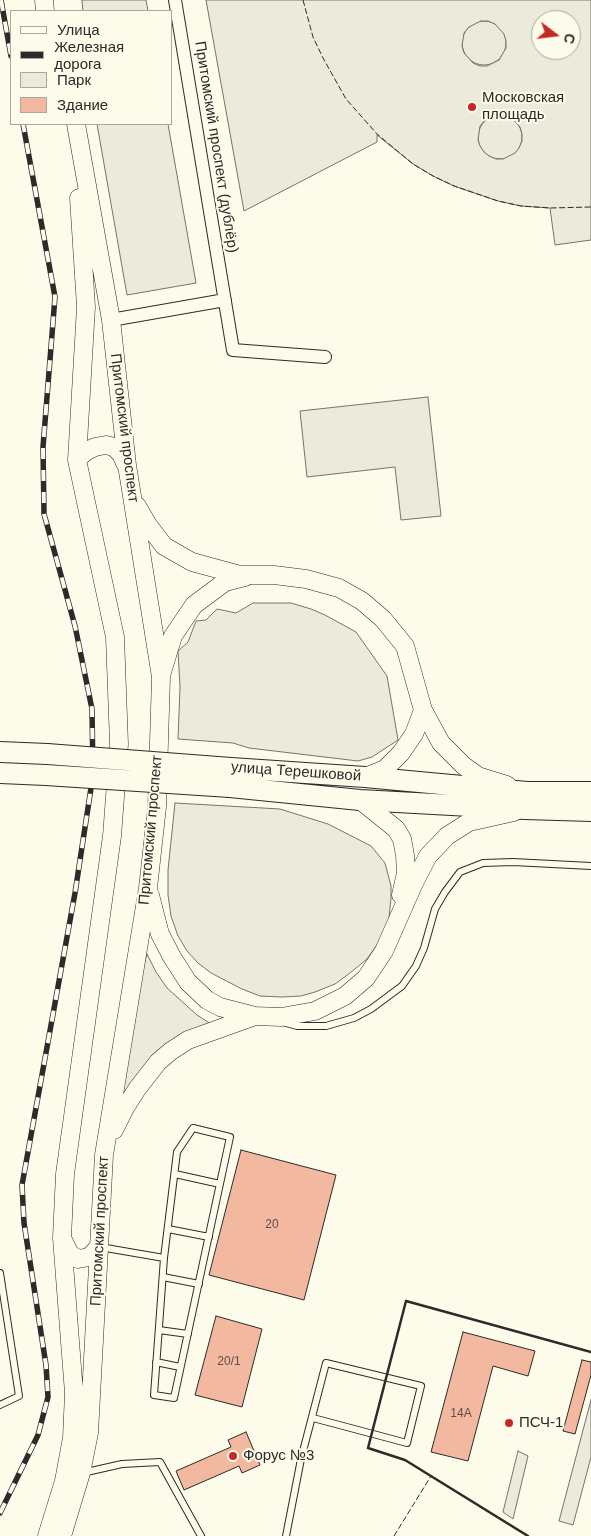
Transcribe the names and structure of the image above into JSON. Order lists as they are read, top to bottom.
{
  "streets": {
    "main road": ["Притомский проспект", "улица Терешковой"],
    "street": ["Притомский проспект (дублёр)"]
  },
  "places": ["Московская площадь", "ПСЧ-1", "Форус №3"],
  "house_numbers": ["20", "20/1", "14А"],
  "legend": [
    "Улица",
    "Железная дорога",
    "Парк",
    "Здание"
  ],
  "north": "right"
}
